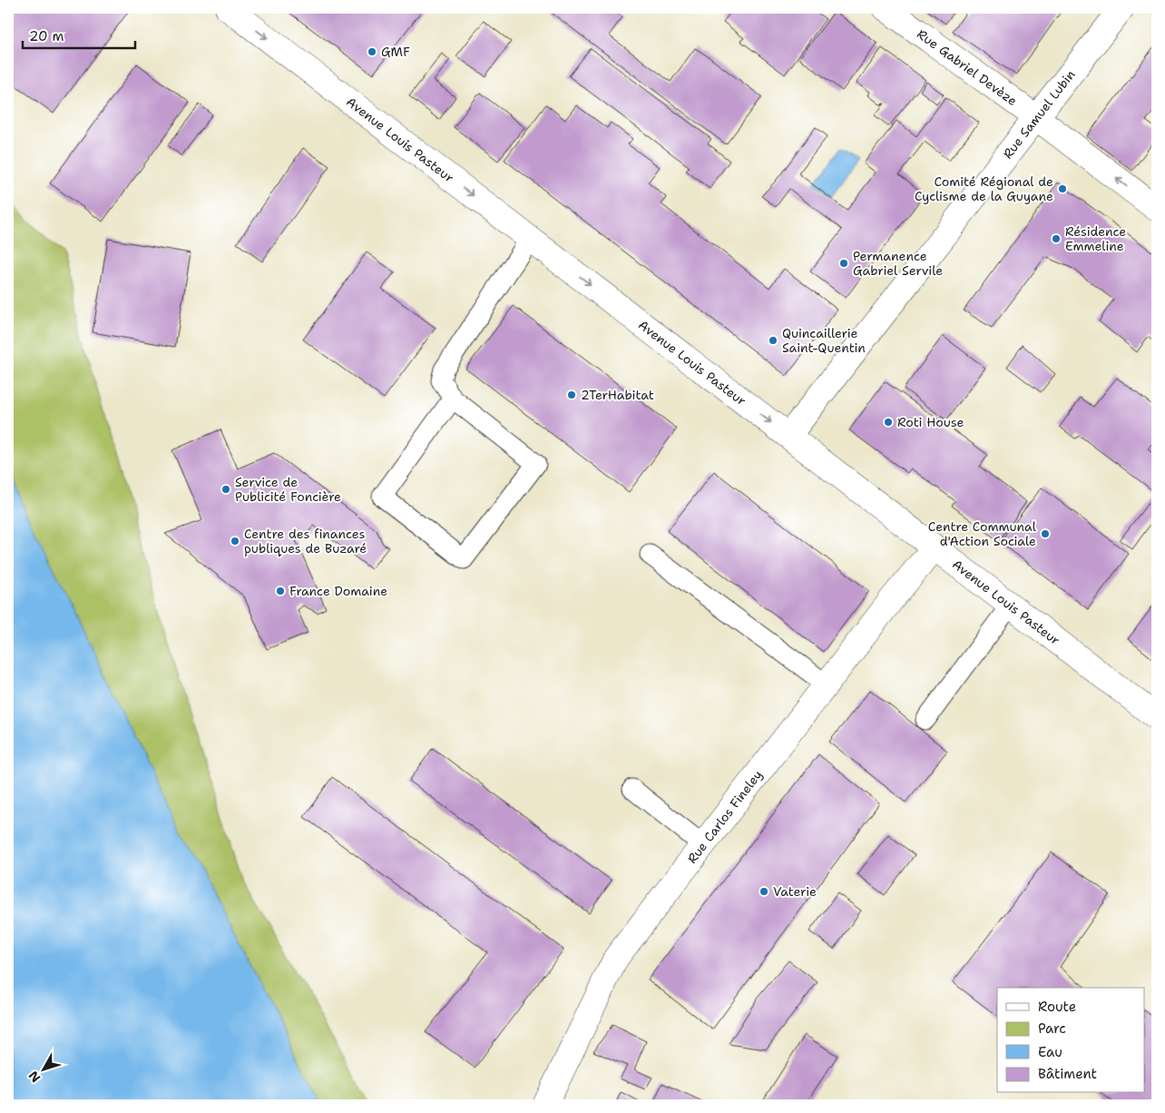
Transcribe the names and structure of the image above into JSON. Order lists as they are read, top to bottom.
{
  "streets": {
    "street": [
      "Rue Gabriel Devèze",
      "Rue Samuel Lubin",
      "Avenue Louis Pasteur",
      "Rue Carlos Fineley"
    ]
  },
  "crossings": [
    ["Rue Gabriel Devèze", "Rue Samuel Lubin"],
    ["Rue Samuel Lubin", "Avenue Louis Pasteur"],
    ["Avenue Louis Pasteur", "Rue Carlos Fineley"]
  ],
  "one_way": ["Rue Gabriel Devèze", "Avenue Louis Pasteur"],
  "places": [
    "GMF",
    "Comité Régional de Cyclisme de la Guyane",
    "Résidence Emmeline",
    "Permanence Gabriel Servile",
    "Quincaillerie Saint-Quentin",
    "2TerHabitat",
    "Roti House",
    "Service de Publicité Foncière",
    "Centre Communal d'Action Sociale",
    "Centre des finances publiques de Buzaré",
    "France Domaine",
    "Vaterie"
  ],
  "legend": [
    "Route",
    "Parc",
    "Eau",
    "Bâtiment"
  ],
  "scale_bar": "20 m",
  "north": "bottom left"
}
